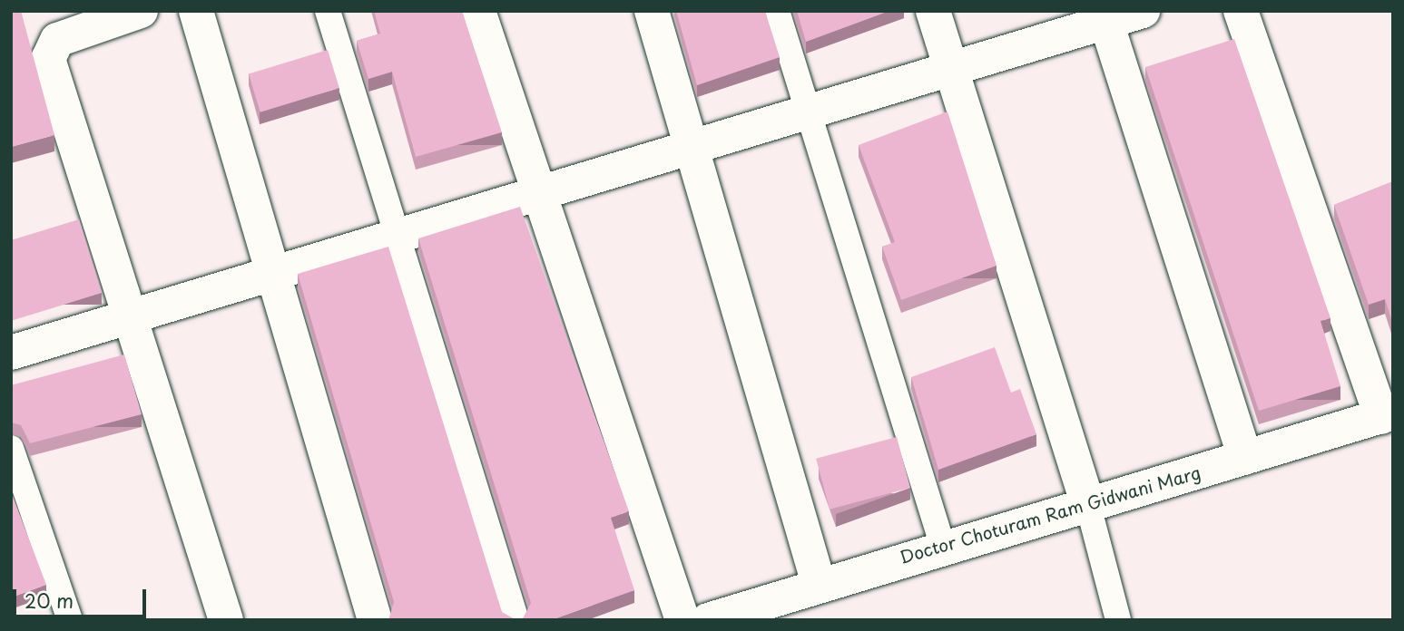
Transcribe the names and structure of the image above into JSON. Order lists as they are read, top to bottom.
{
  "streets": {
    "street": ["Doctor Choturam Ram Gidwani Marg"]
  },
  "scale_bar": "20 m"
}
